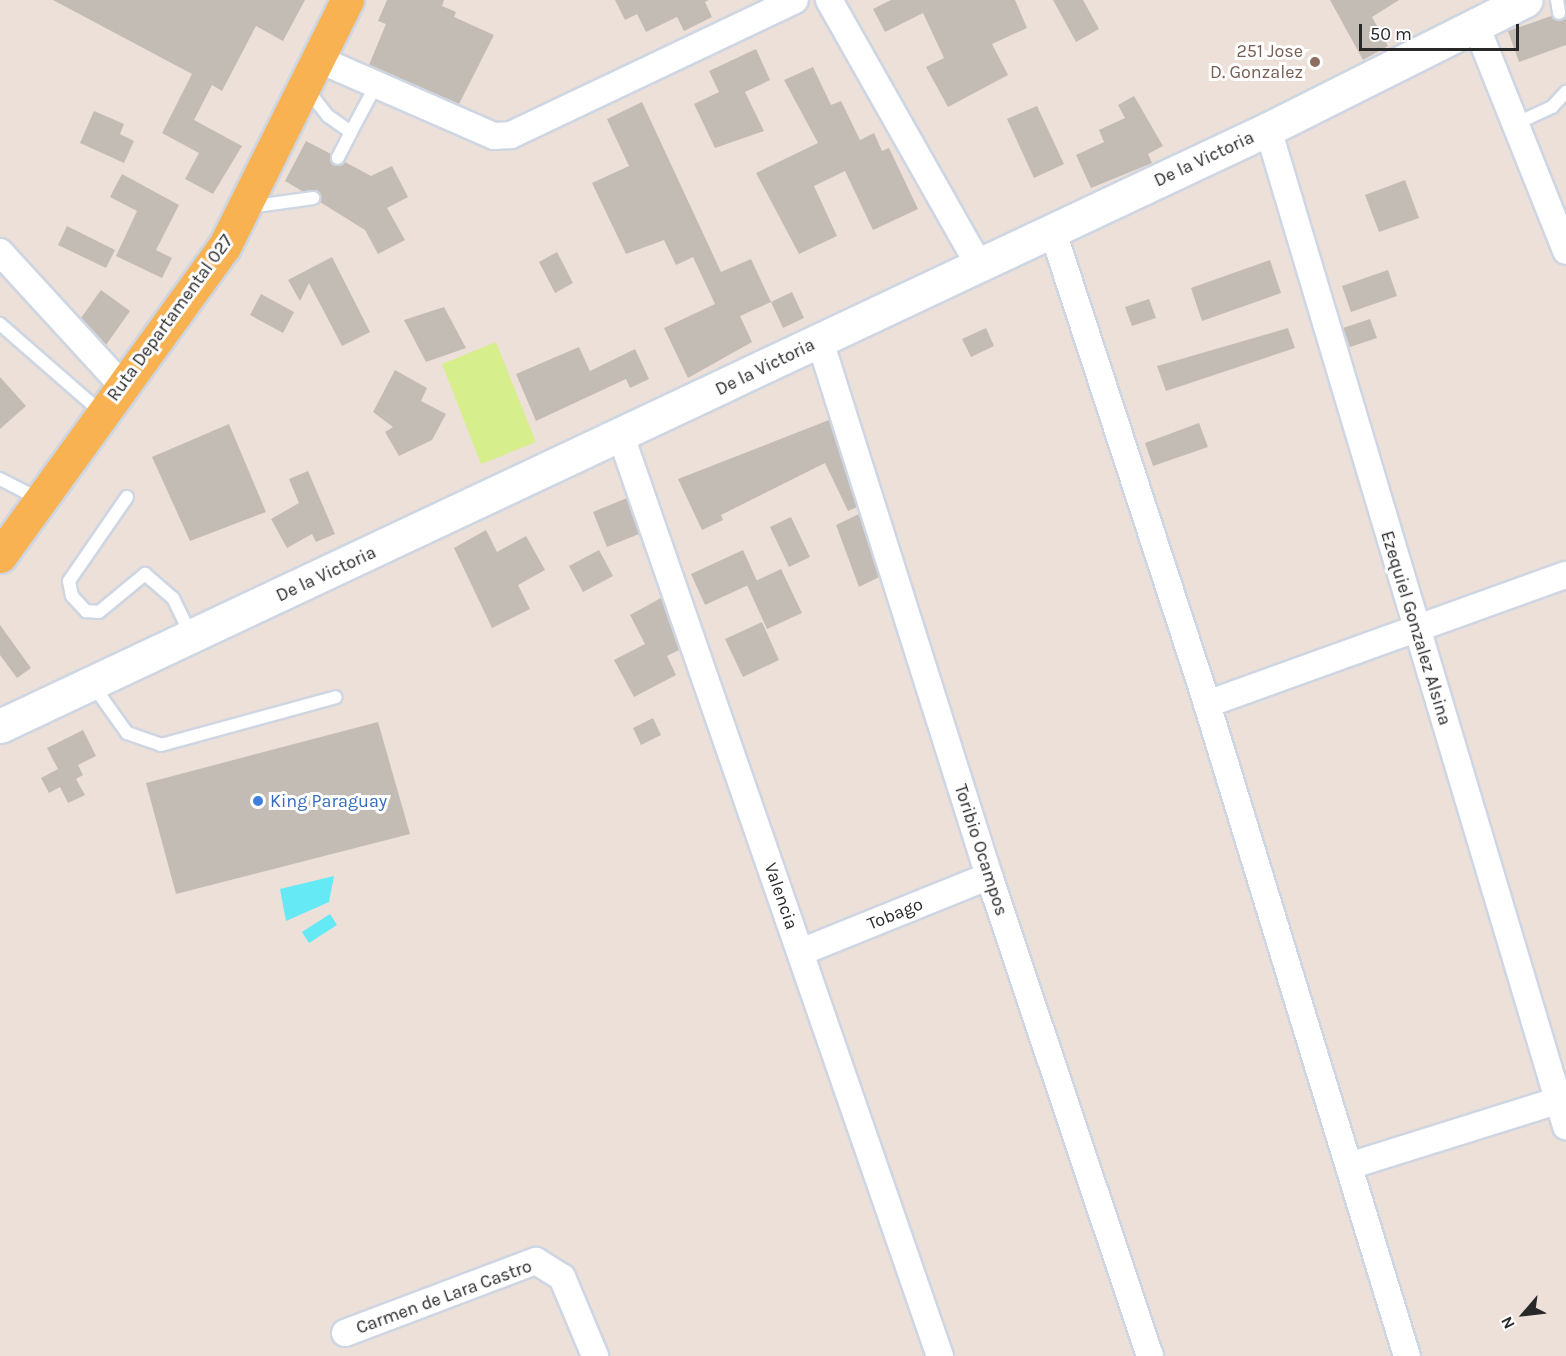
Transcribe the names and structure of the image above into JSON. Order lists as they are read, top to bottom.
{
  "streets": {
    "main road": ["De la Victoria", "Ruta Departamental 027"],
    "street": [
      "Ezequiel Gonzalez Alsina",
      "Toribio Ocampos",
      "Valencia",
      "Tobago",
      "Carmen de Lara Castro"
    ]
  },
  "crossings": [
    ["De la Victoria", "Ezequiel Gonzalez Alsina"],
    ["De la Victoria", "Toribio Ocampos"],
    ["De la Victoria", "Valencia"],
    ["Toribio Ocampos", "Tobago"],
    ["Valencia", "Tobago"]
  ],
  "places": ["251 Jose D. Gonzalez", "King Paraguay"],
  "scale_bar": "50 m",
  "north": "bottom left"
}
